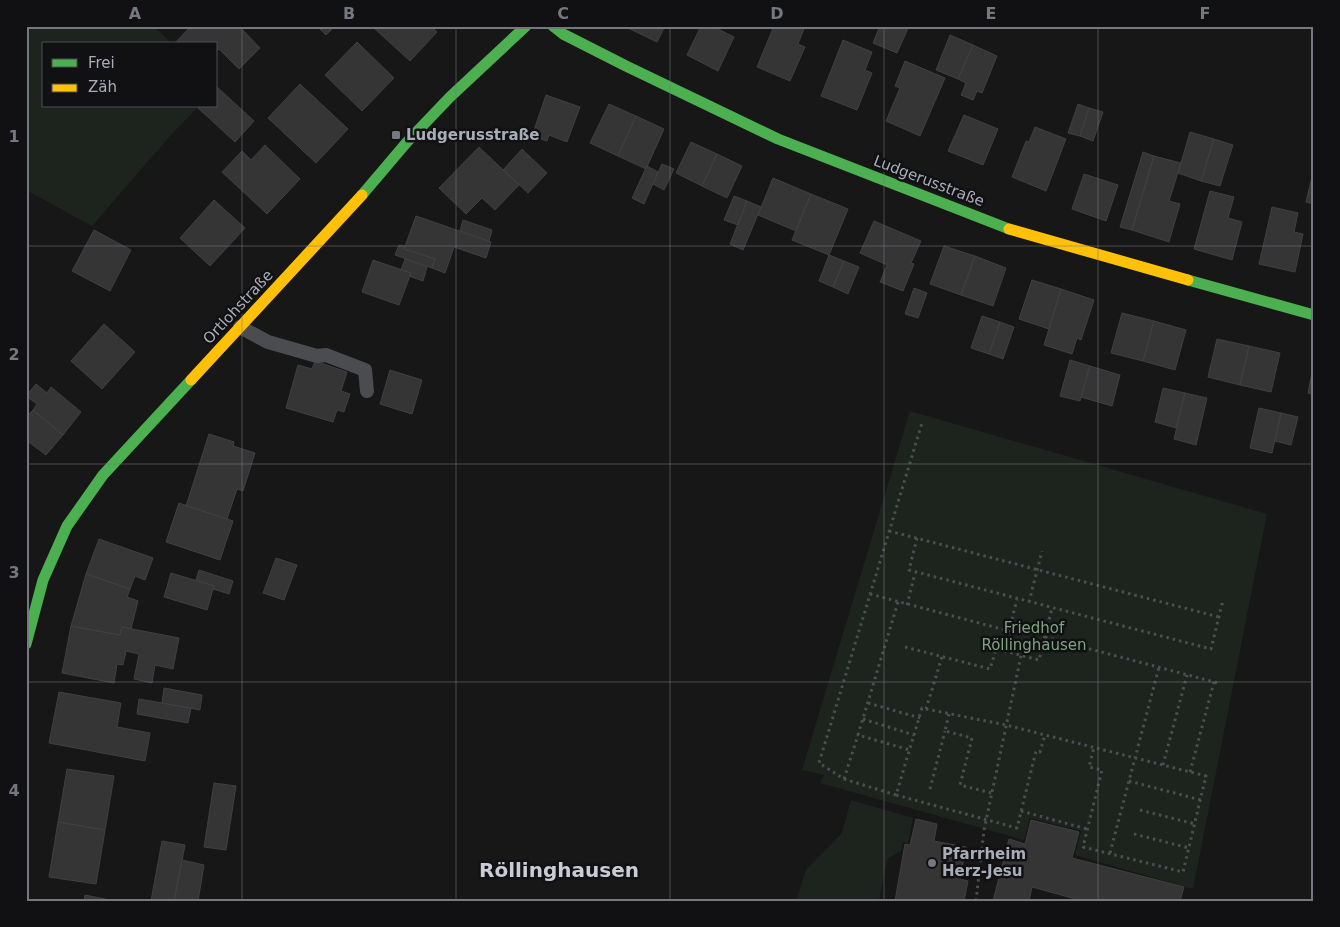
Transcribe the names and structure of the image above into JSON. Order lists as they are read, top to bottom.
{
  "streets": {
    "street": ["Ludgerusstraße", "Ortlohstraße"]
  },
  "districts": ["Röllinghausen"],
  "parks": ["Friedhof Röllinghausen"],
  "places": {
    "transit": ["Ludgerusstraße"],
    "other": ["Pfarrheim Herz-Jesu"]
  },
  "legend": ["Frei", "Zäh"],
  "grid": {
    "columns": [
      "A",
      "B",
      "C",
      "D",
      "E",
      "F"
    ],
    "rows": [
      "1",
      "2",
      "3",
      "4"
    ]
  }
}
